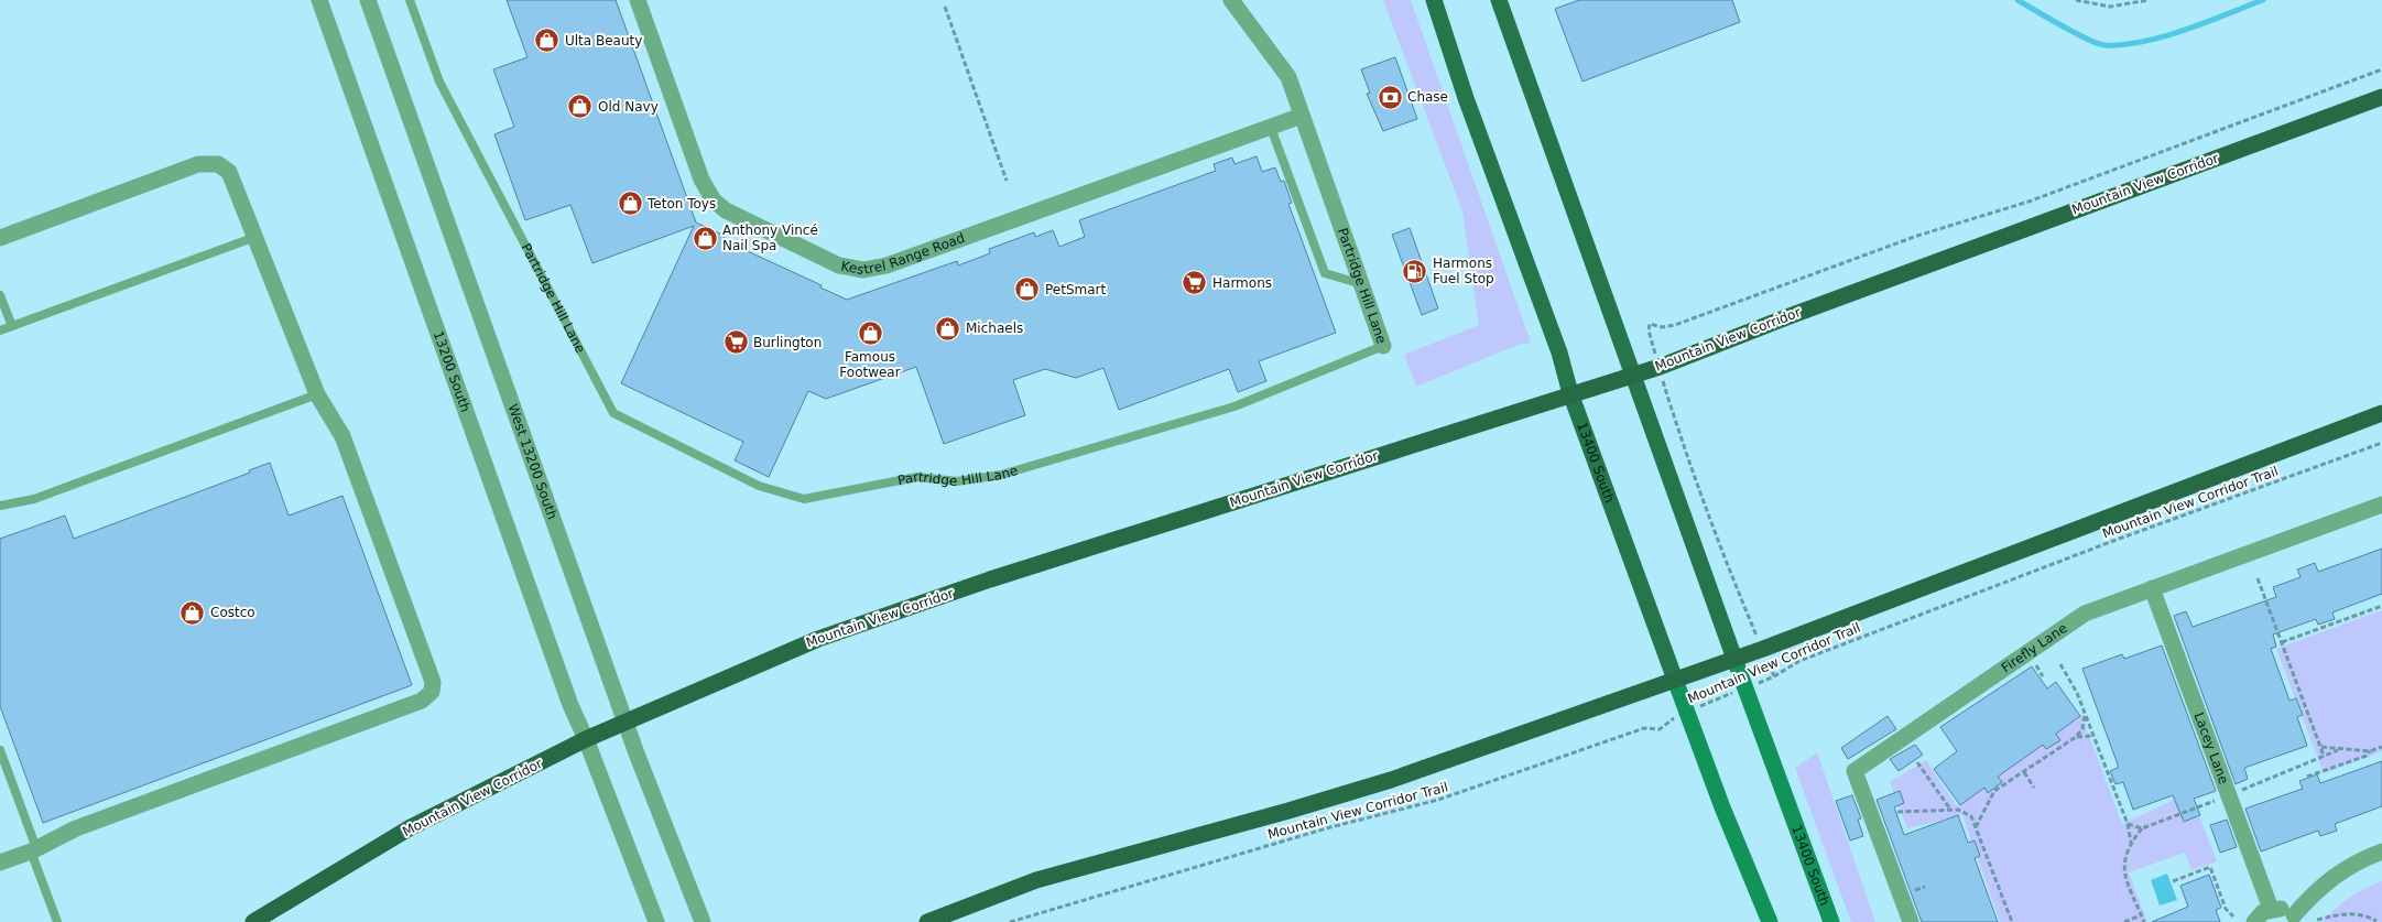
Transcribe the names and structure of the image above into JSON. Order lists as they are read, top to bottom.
{
  "streets": {
    "highway": ["Mountain View Corridor"],
    "main road": ["13400 South"],
    "street": [
      "Kestrel Range Road",
      "Partridge Hill Lane",
      "13200 South",
      "West 13200 South",
      "Firefly Lane",
      "Lacey Lane"
    ],
    "path": ["Mountain View Corridor Trail"]
  },
  "crossings": [
    ["Mountain View Corridor", "13200 South"],
    ["Mountain View Corridor", "West 13200 South"],
    ["Mountain View Corridor", "13400 South"],
    ["Kestrel Range Road", "Partridge Hill Lane"],
    ["13400 South", "Mountain View Corridor Trail"],
    ["Firefly Lane", "Lacey Lane"]
  ],
  "places": {
    "shop": [
      "Ulta Beauty",
      "Old Navy",
      "Teton Toys",
      "Anthony Vincé Nail Spa",
      "PetSmart",
      "Michaels",
      "Famous Footwear",
      "Costco"
    ],
    "bank": ["Chase"],
    "fuel station": ["Harmons Fuel Stop"],
    "supermarket": ["Harmons", "Burlington"]
  }
}
